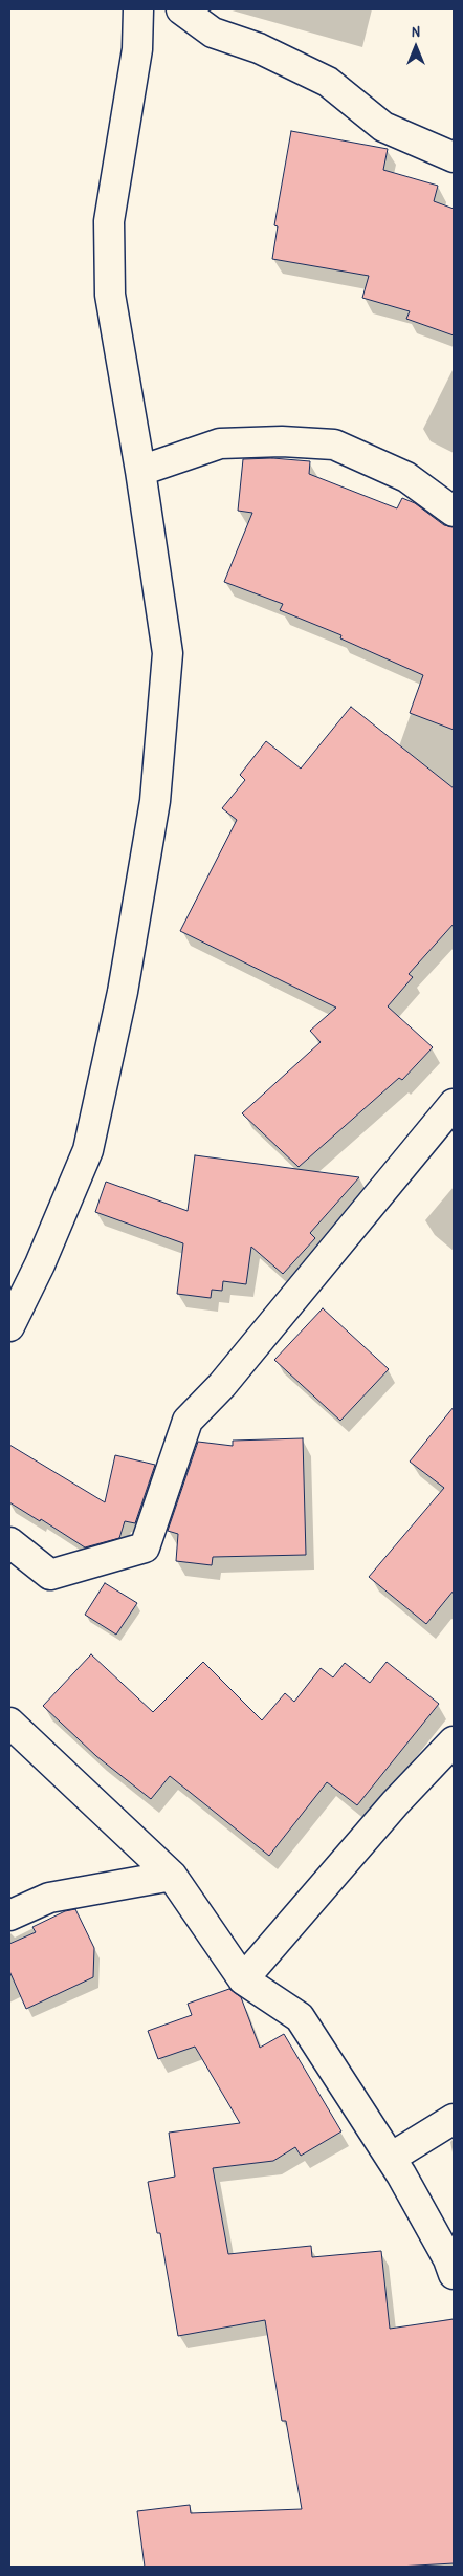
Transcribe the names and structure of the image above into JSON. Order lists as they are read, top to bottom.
{
  "north": "top"
}
